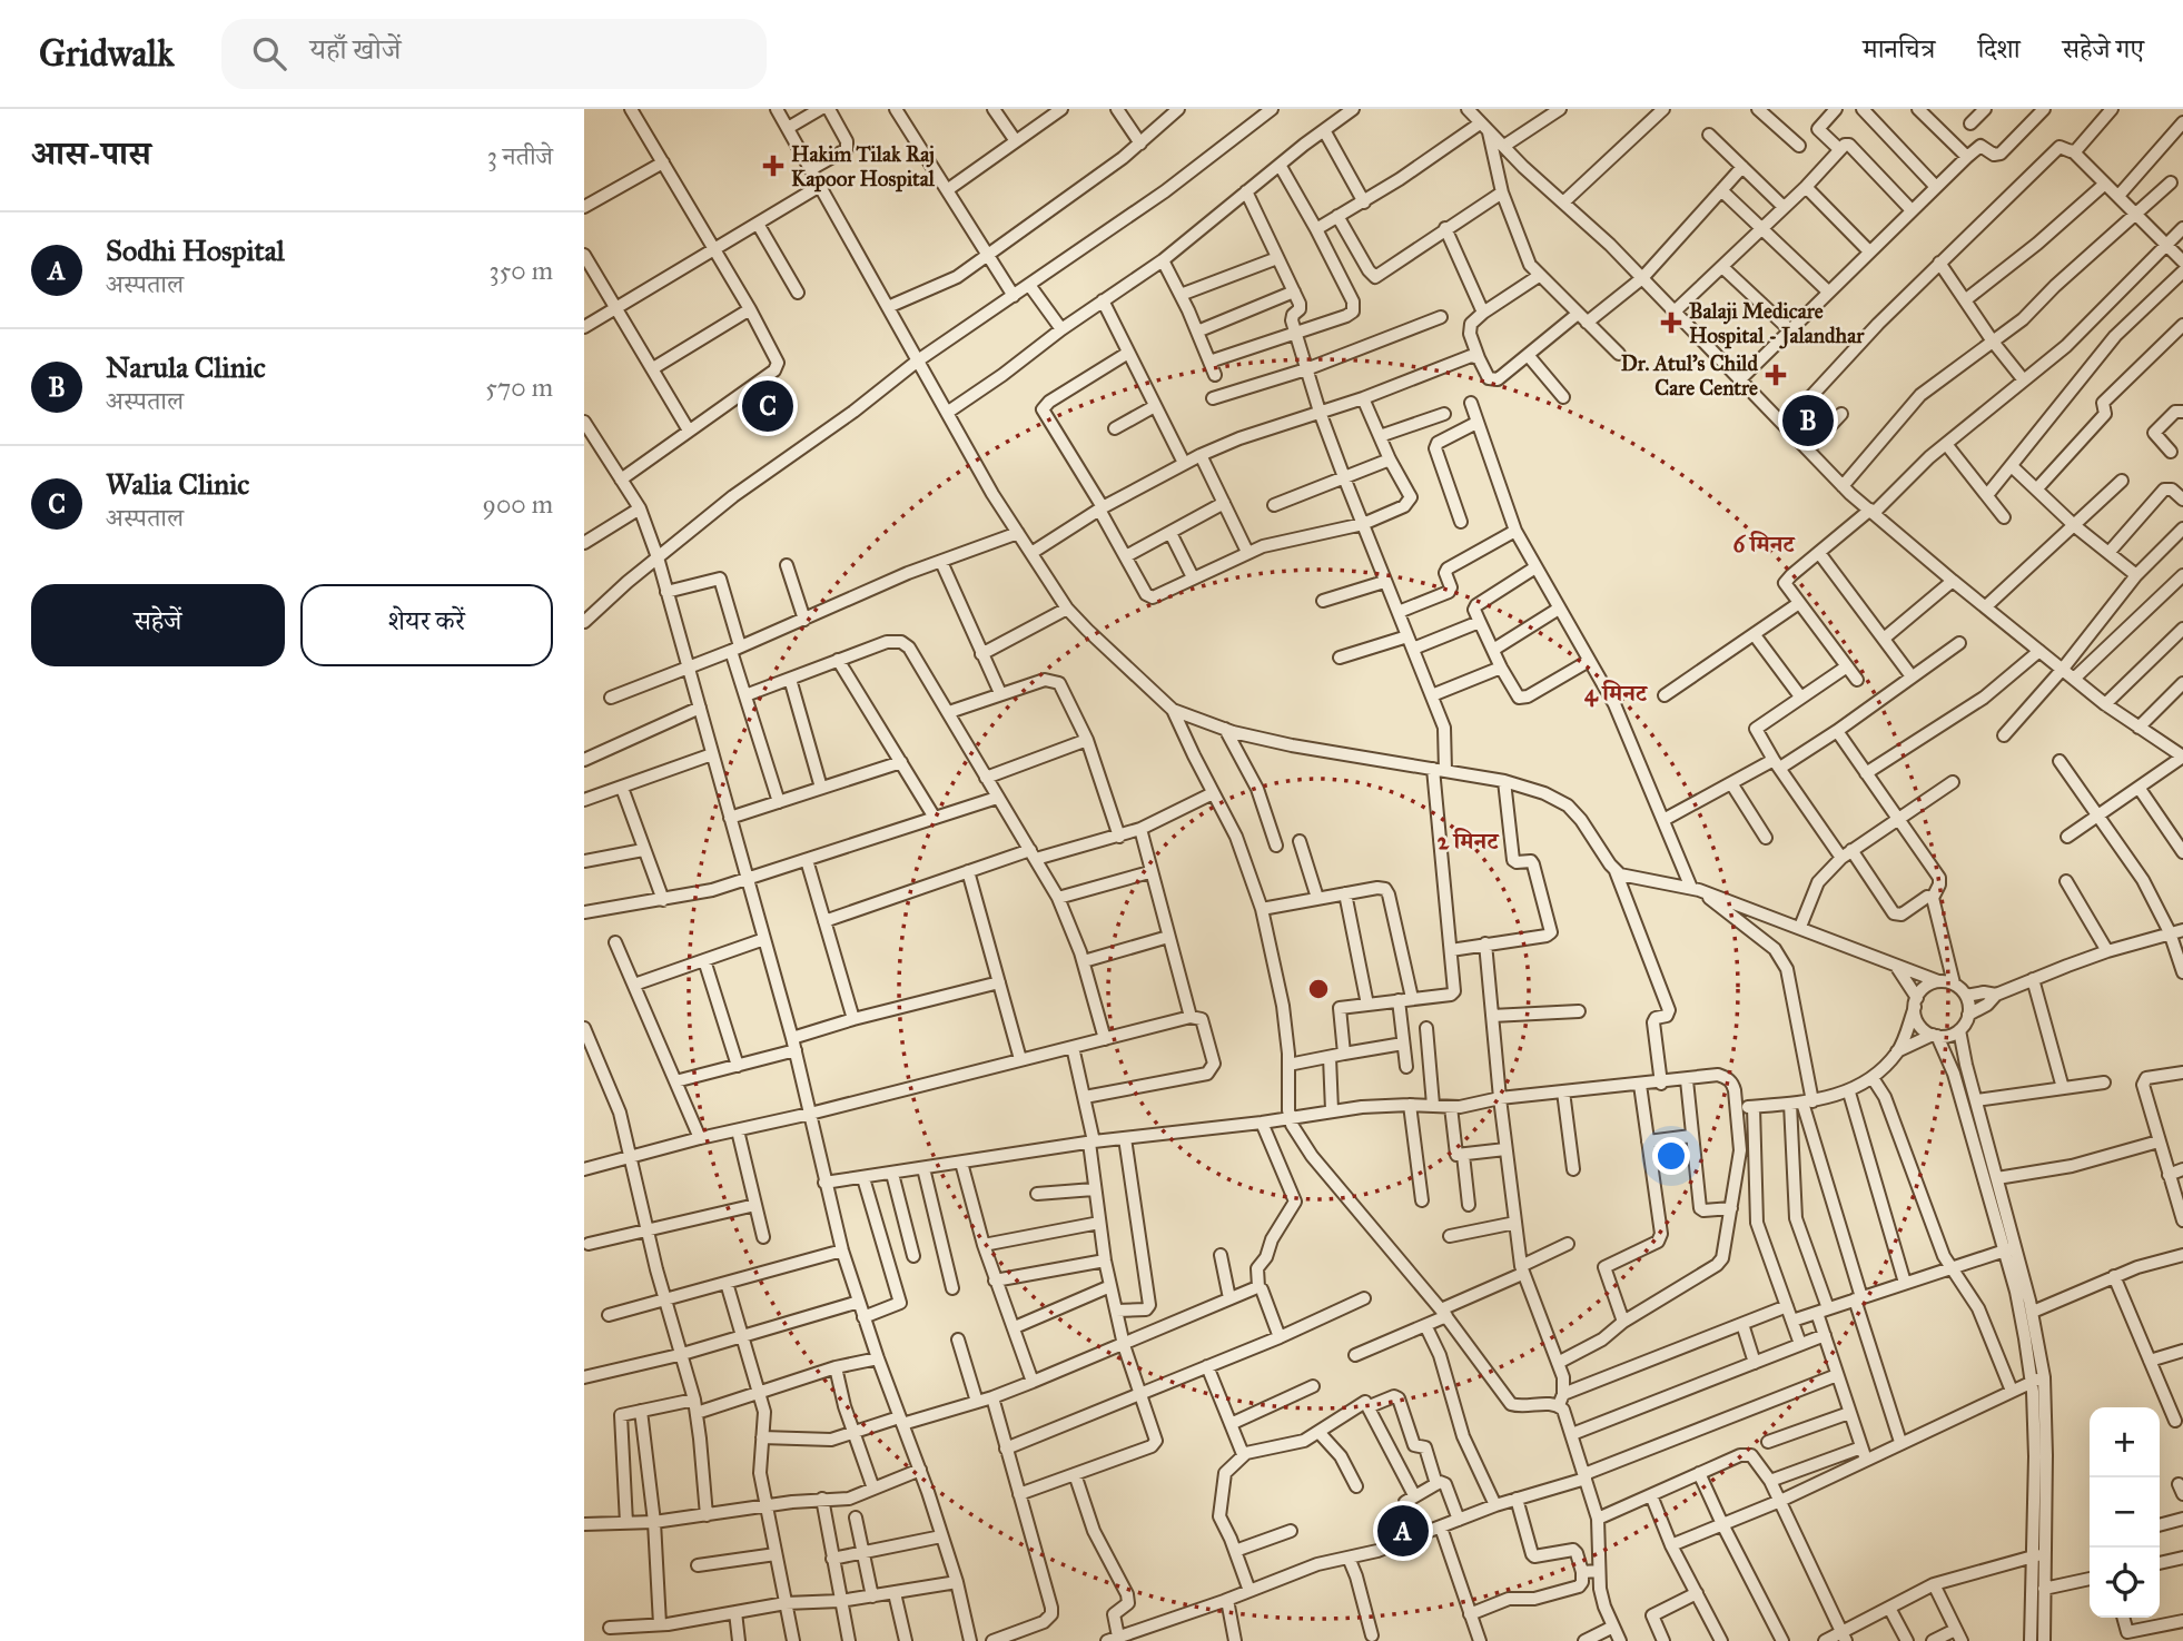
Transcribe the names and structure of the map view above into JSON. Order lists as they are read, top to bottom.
{
  "places": {
    "health": ["Hakim Tilak Raj Kapoor Hospital", "Balaji Medicare Hospital - Jalandhar", "Dr. Atul's Child Care Centre"]
  },
  "page": {
    "header": "Gridwalk",
    "search": "यहाँ खोजें",
    "nav": ["मानचित्र", "दिशा", "सहेजे गए"],
    "heading": ["आस-पास", "3 नतीजे"],
    "list": [
      {
        "mark": "A",
        "name": "Sodhi Hospital",
        "note": "अस्पताल",
        "value": "350 m"
      },
      {
        "mark": "B",
        "name": "Narula Clinic",
        "note": "अस्पताल",
        "value": "570 m"
      },
      {
        "mark": "C",
        "name": "Walia Clinic",
        "note": "अस्पताल",
        "value": "900 m"
      }
    ],
    "pins": ["C", "B", "A"],
    "buttons": ["सहेजें", "शेयर करें"],
    "map_buttons": ["+", "−"]
  },
  "rings": ["6 मिनट", "4 मिनट", "2 मिनट"]
}
